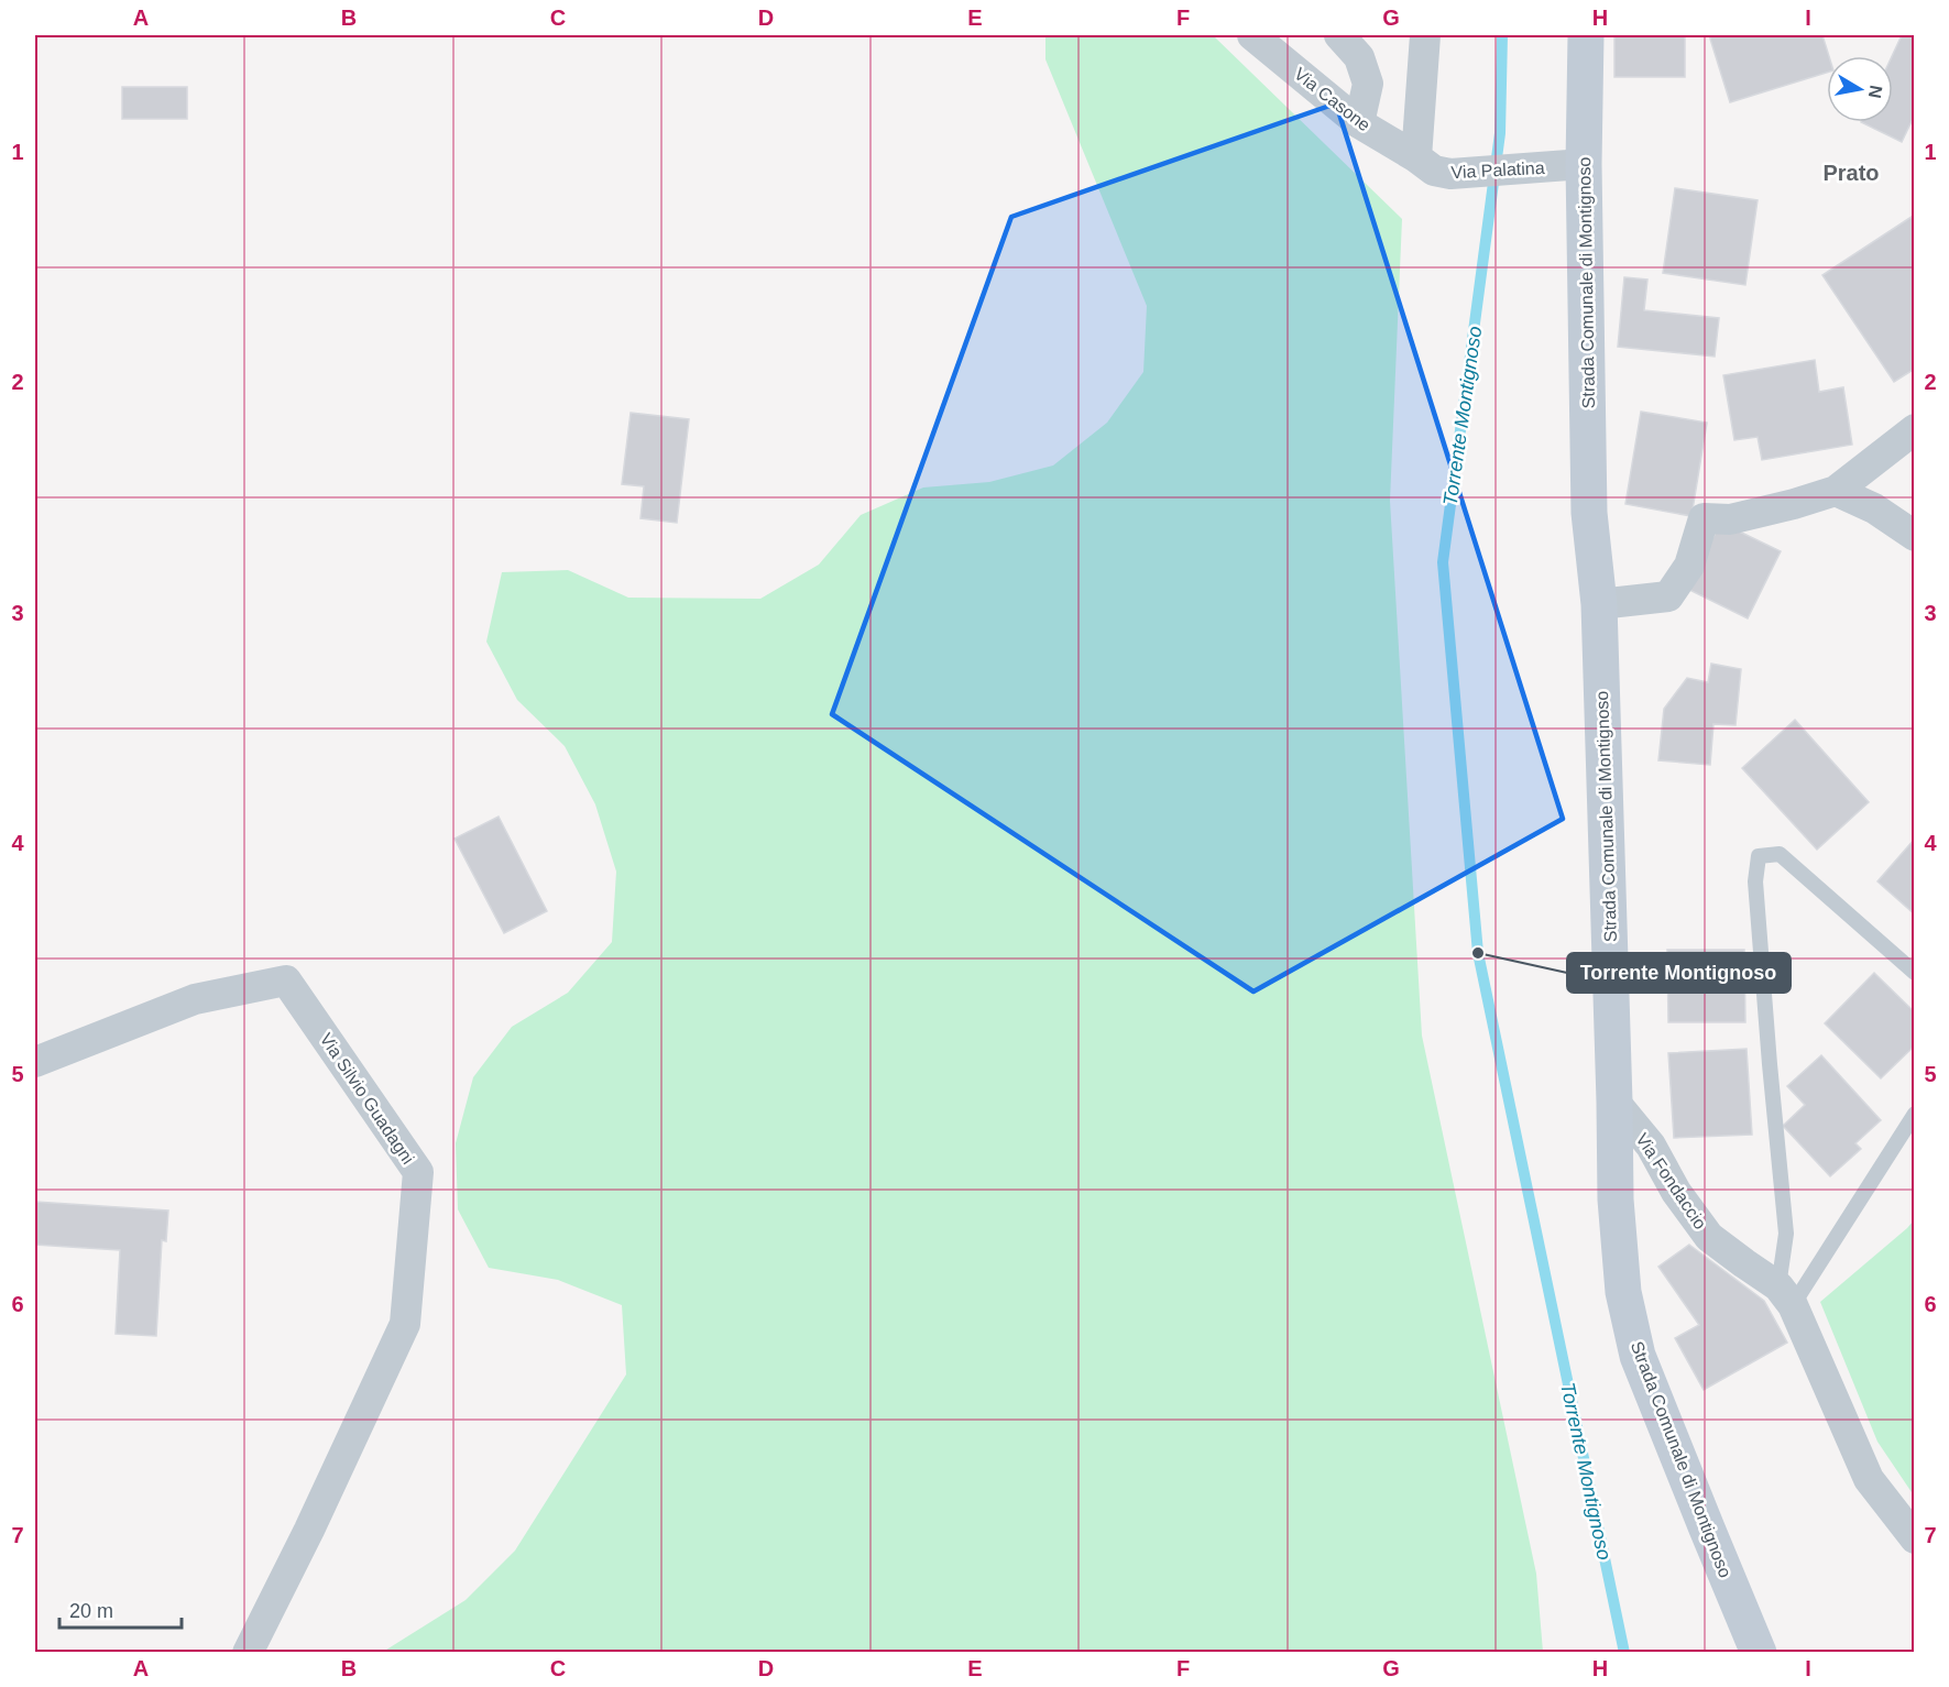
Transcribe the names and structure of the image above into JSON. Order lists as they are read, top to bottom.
{
  "streets": {
    "street": [
      "Via Casone",
      "Via Palatina",
      "Strada Comunale di Montignoso",
      "Via Silvio Guadagni",
      "Via Fondaccio"
    ]
  },
  "crossings": [
    ["Via Casone", "Via Palatina"],
    ["Via Palatina", "Strada Comunale di Montignoso"],
    ["Strada Comunale di Montignoso", "Via Fondaccio"]
  ],
  "districts": ["Prato"],
  "water": ["Torrente Montignoso"],
  "places": ["Torrente Montignoso"],
  "scale_bar": "20 m",
  "north": "right",
  "grid": {
    "columns": [
      "A",
      "B",
      "C",
      "D",
      "E",
      "F",
      "G",
      "H",
      "I"
    ],
    "rows": [
      "1",
      "2",
      "3",
      "4",
      "5",
      "6",
      "7"
    ]
  }
}
